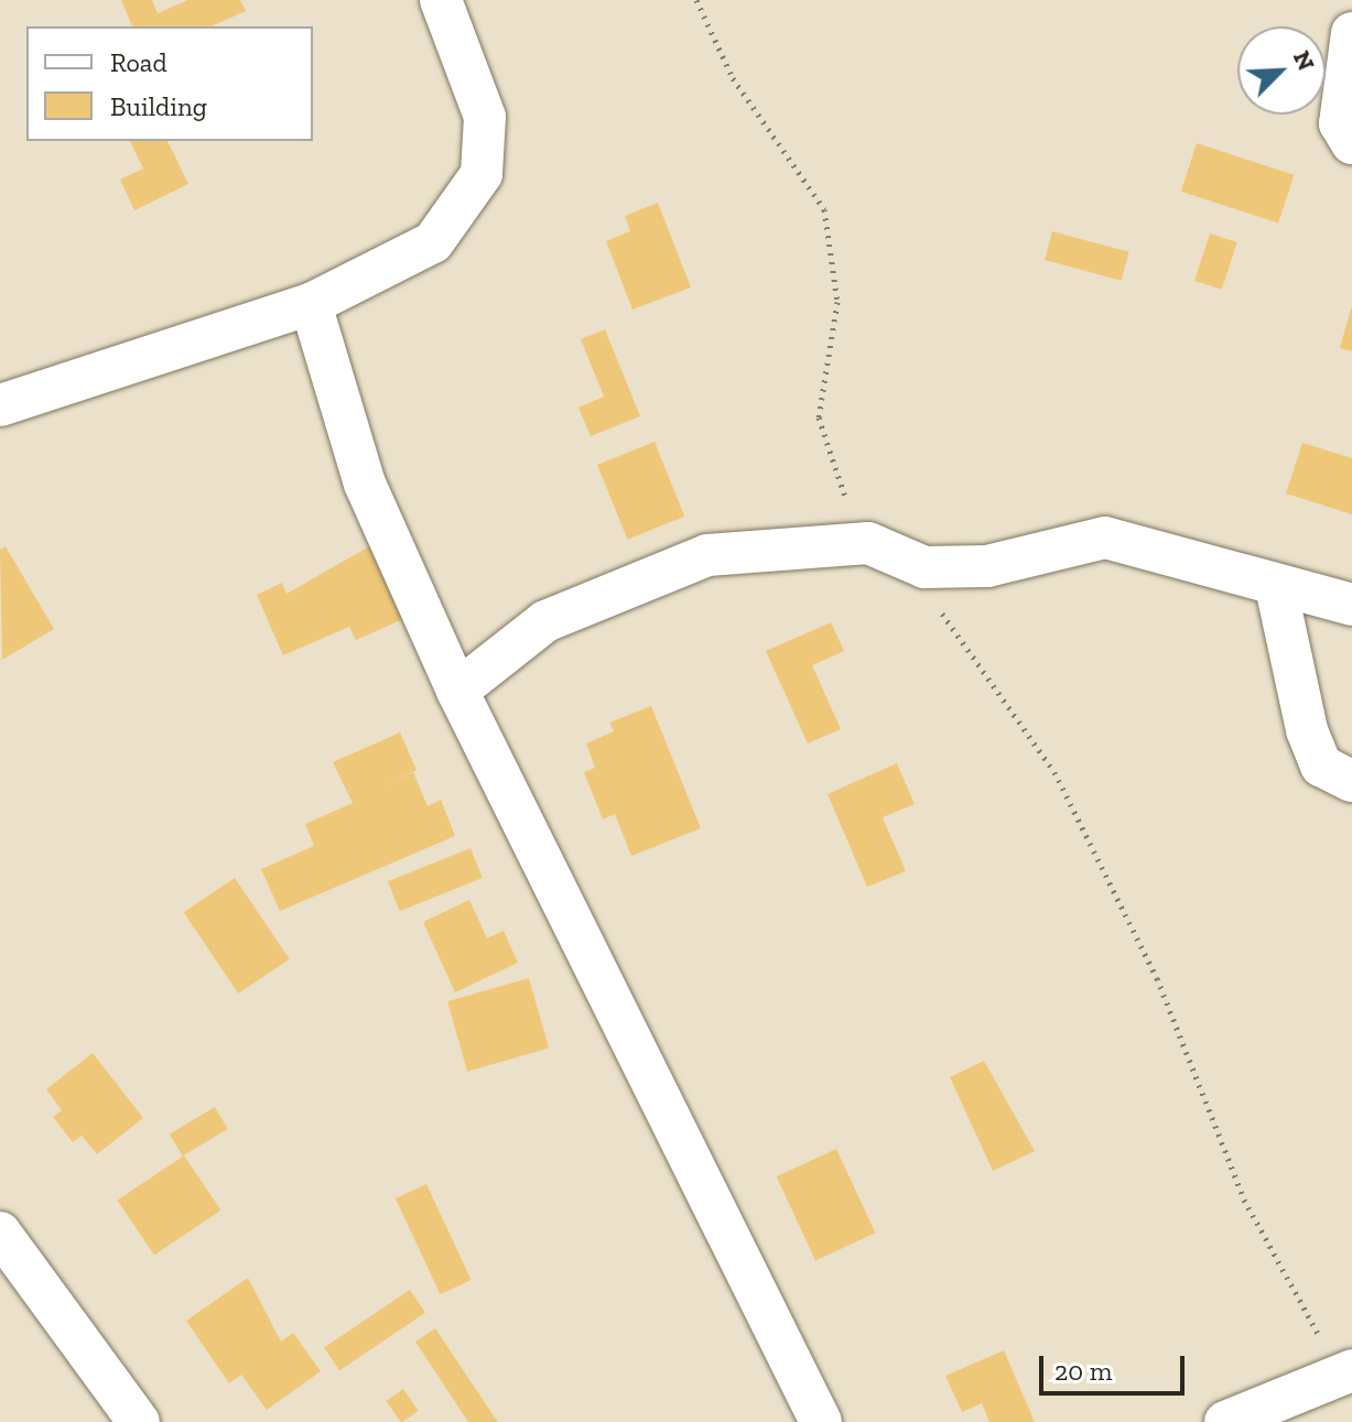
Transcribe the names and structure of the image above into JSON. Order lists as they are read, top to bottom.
{
  "legend": ["Road", "Building"],
  "scale_bar": "20 m",
  "north": "top right"
}
